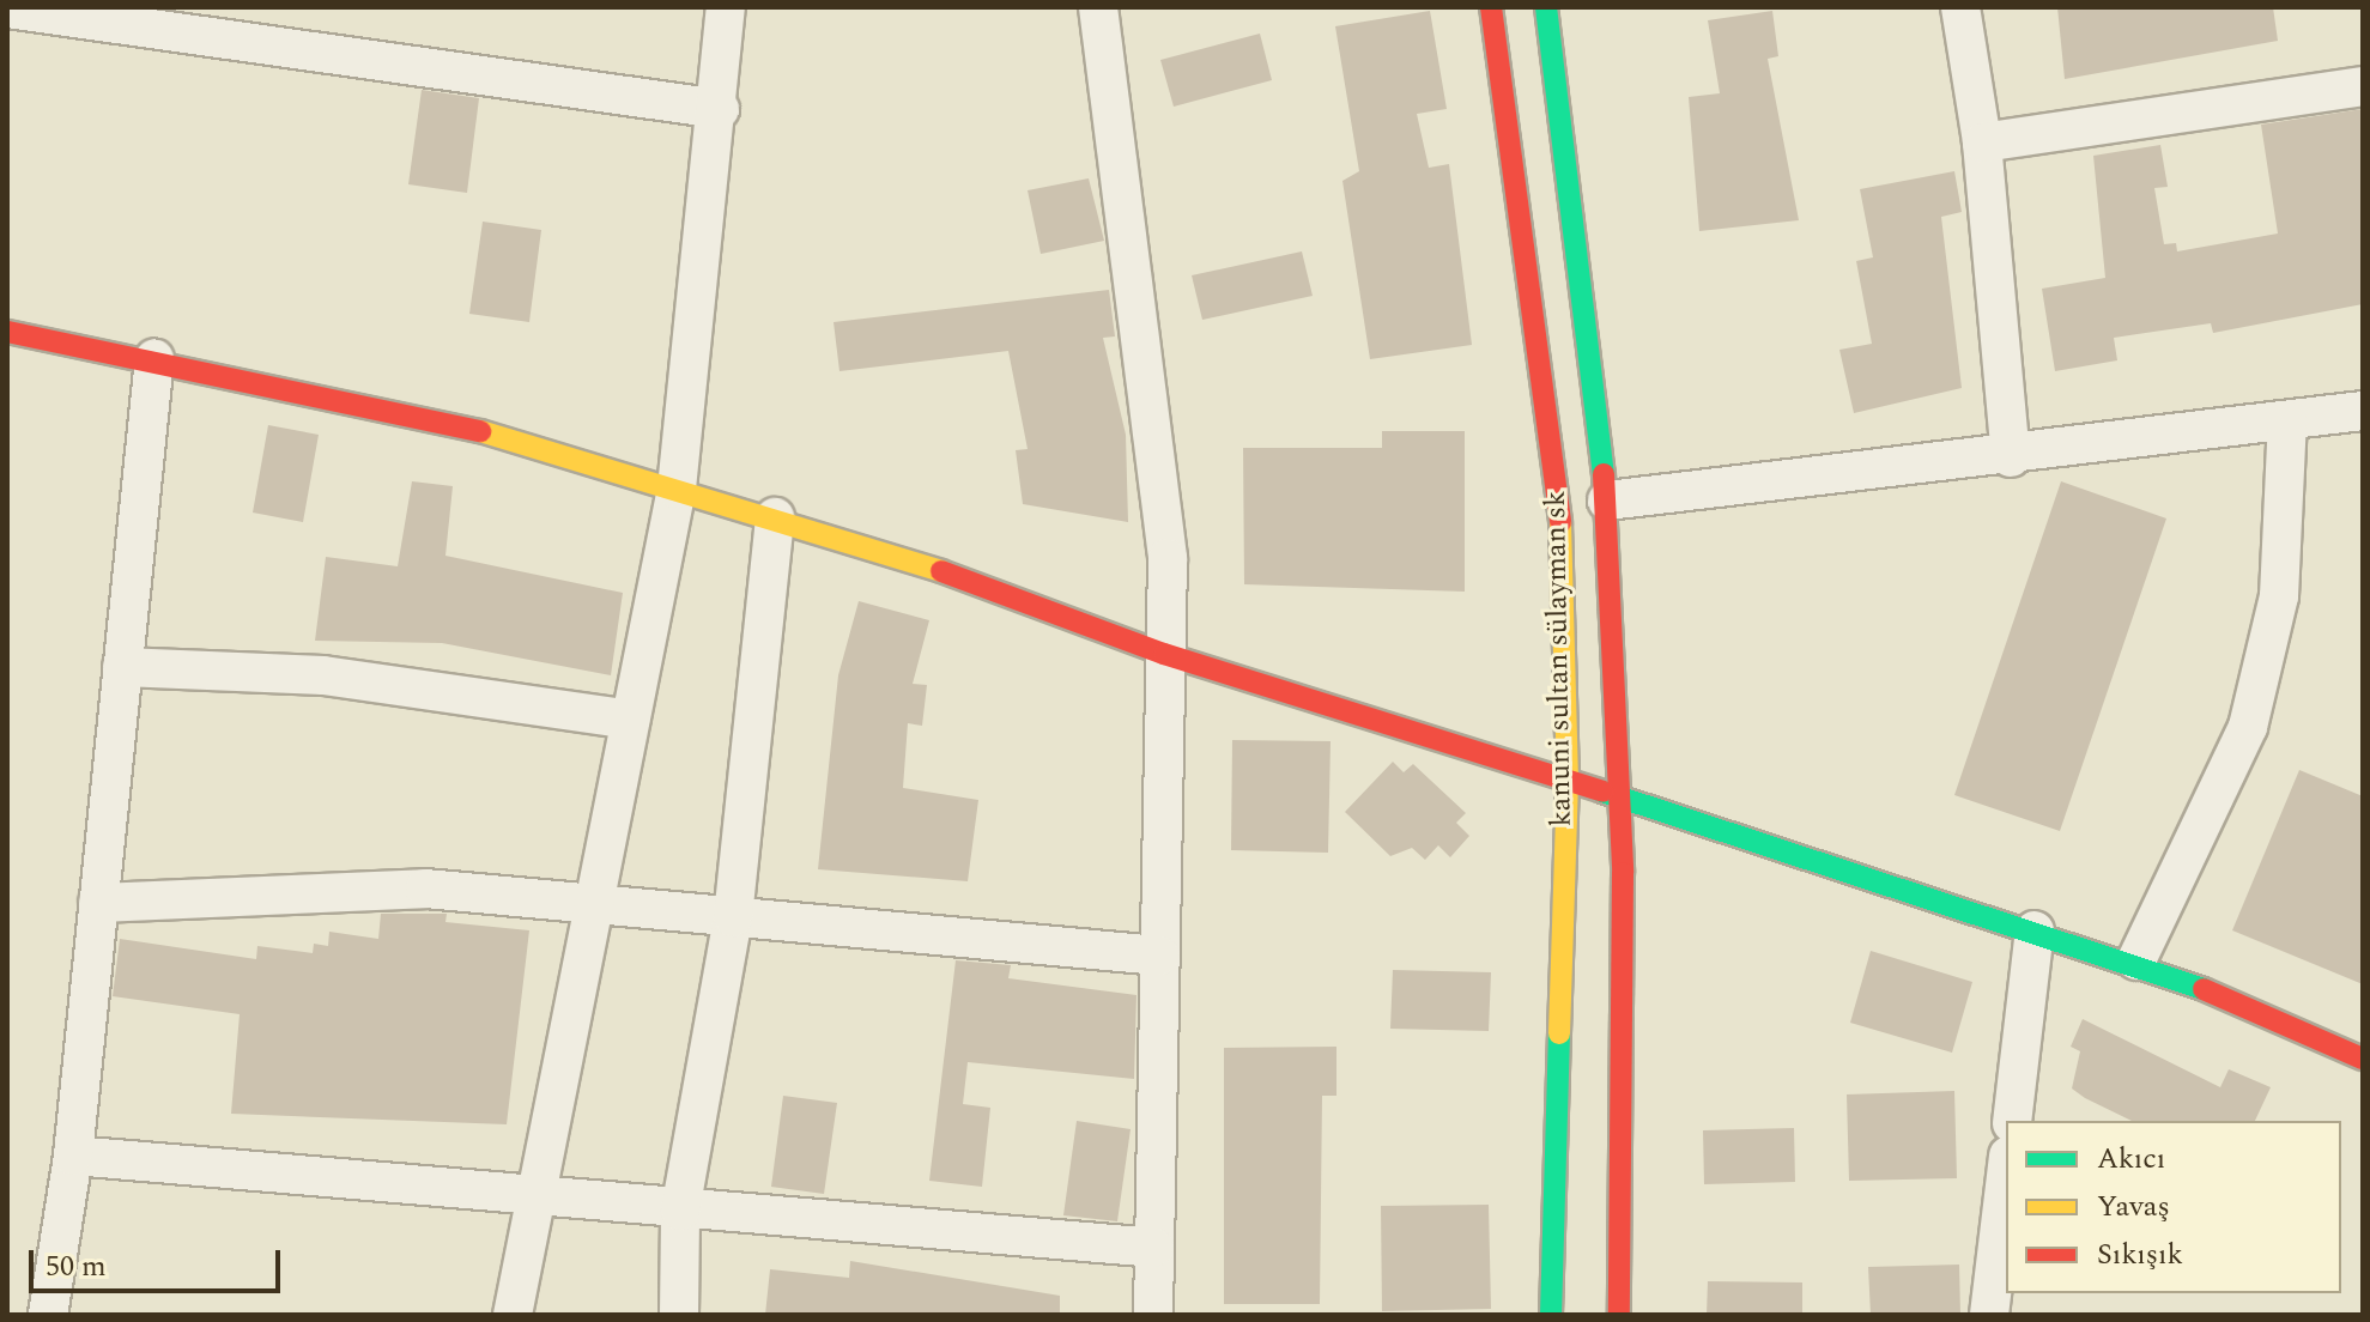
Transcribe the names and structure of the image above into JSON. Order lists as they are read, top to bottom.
{
  "streets": {
    "main road": ["kanuni sultan sülayman sk"]
  },
  "legend": ["Akıcı", "Yavaş", "Sıkışık"],
  "scale_bar": "50 m"
}
